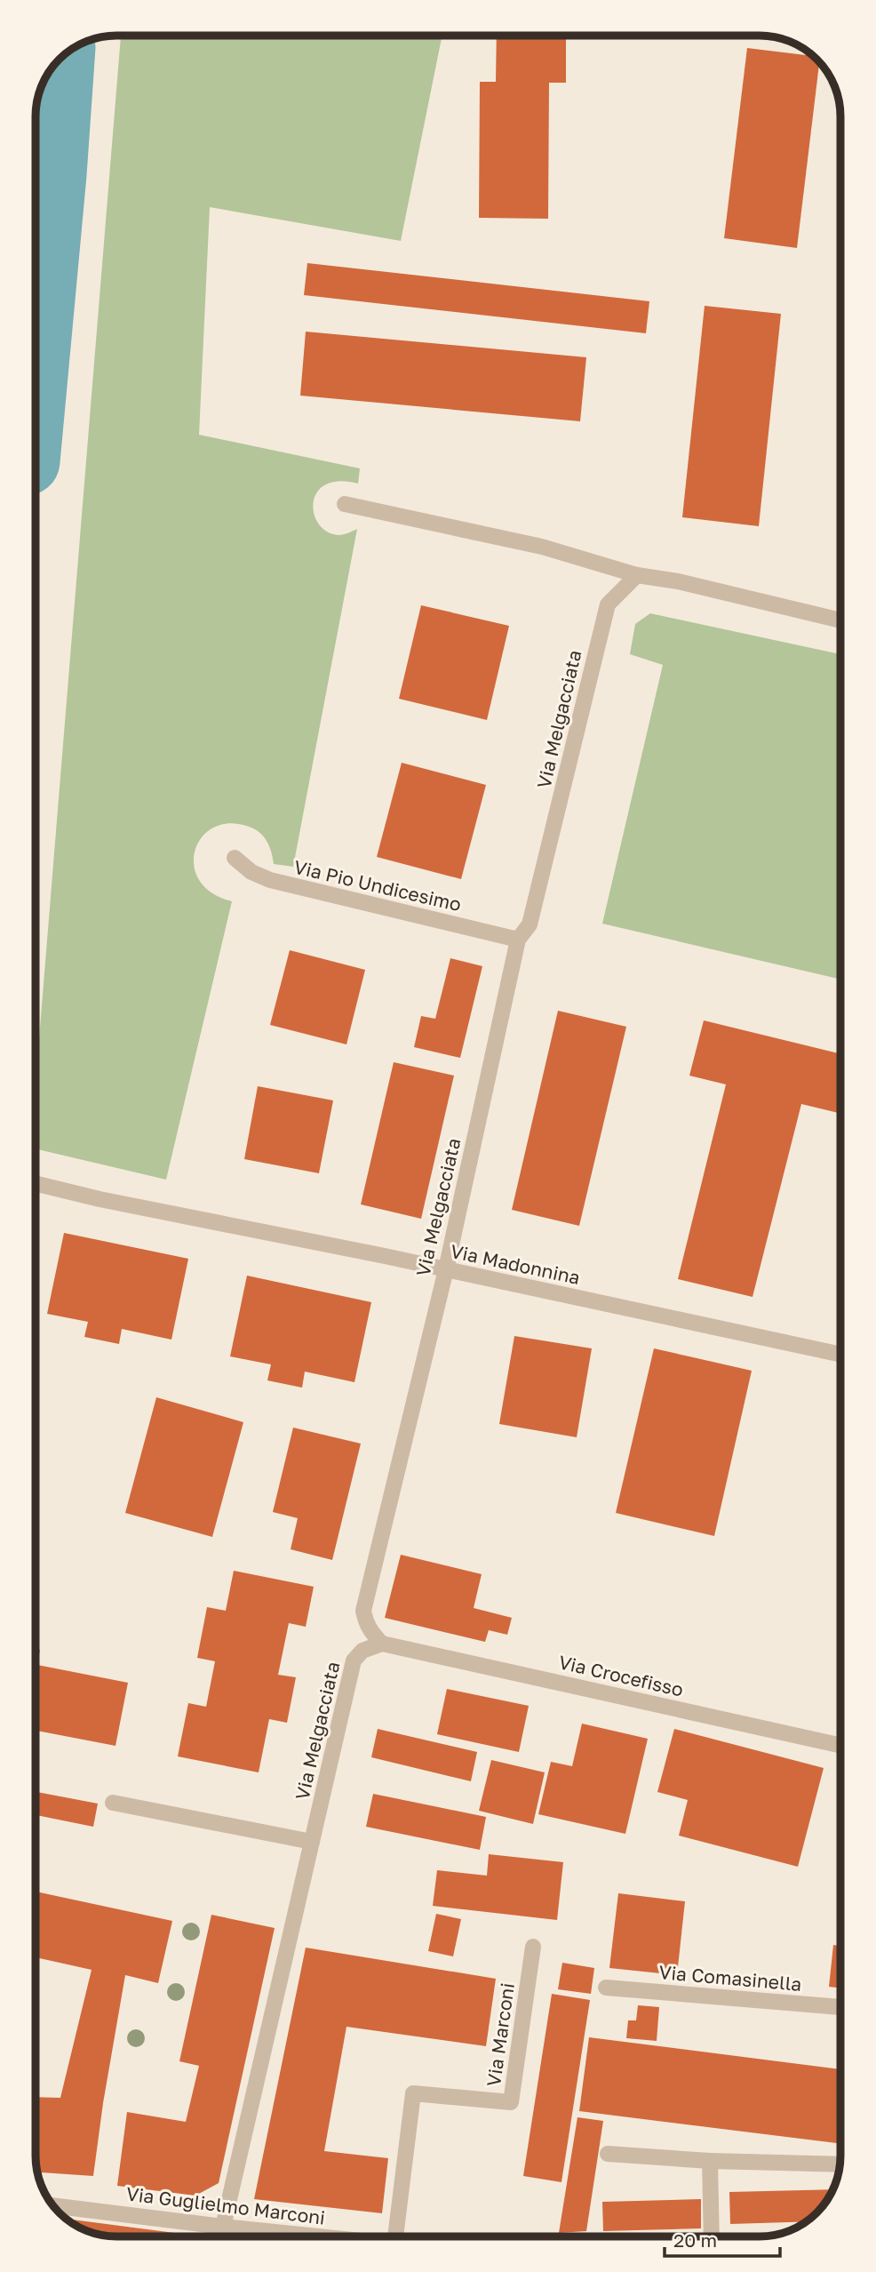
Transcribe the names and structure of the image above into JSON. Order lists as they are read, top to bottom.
{
  "streets": {
    "street": [
      "Via Melgacciata",
      "Via Pio Undicesimo",
      "Via Madonnina",
      "Via Crocefisso",
      "Via Comasinella",
      "Via Marconi",
      "Via Guglielmo Marconi"
    ]
  },
  "crossings": [
    ["Via Melgacciata", "Via Pio Undicesimo"],
    ["Via Melgacciata", "Via Madonnina"],
    ["Via Melgacciata", "Via Crocefisso"],
    ["Via Melgacciata", "Via Guglielmo Marconi"]
  ],
  "scale_bar": "20 m"
}
